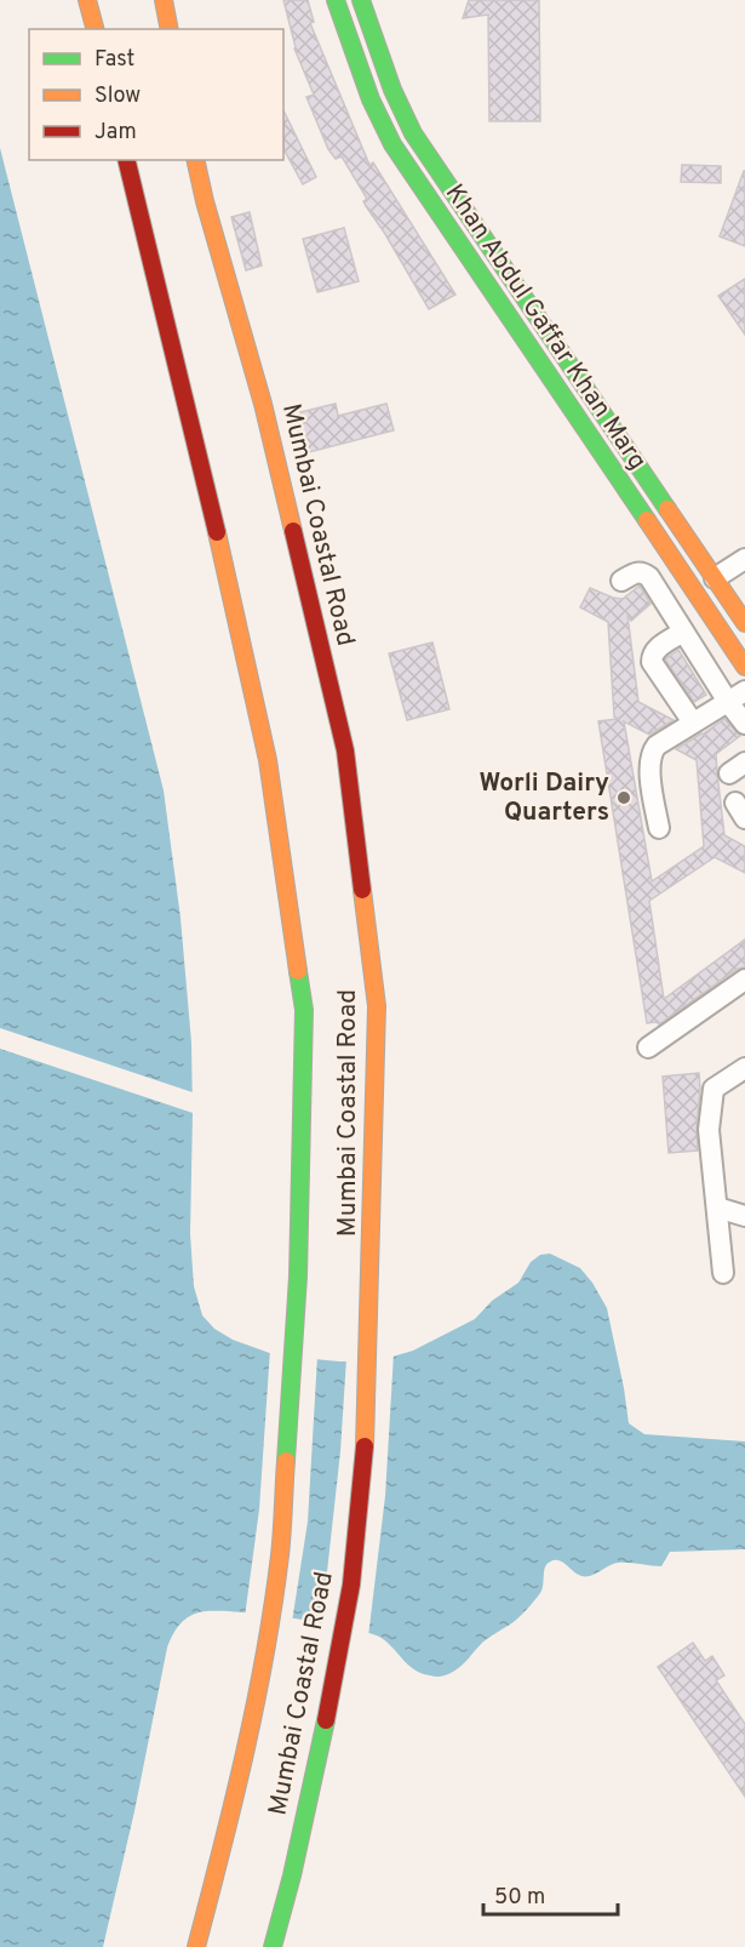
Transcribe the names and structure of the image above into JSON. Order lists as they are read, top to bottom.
{
  "streets": {
    "main road": ["Khan Abdul Gaffar Khan Marg", "Mumbai Coastal Road"]
  },
  "places": ["Worli Dairy Quarters"],
  "legend": ["Fast", "Slow", "Jam"],
  "scale_bar": "50 m"
}
